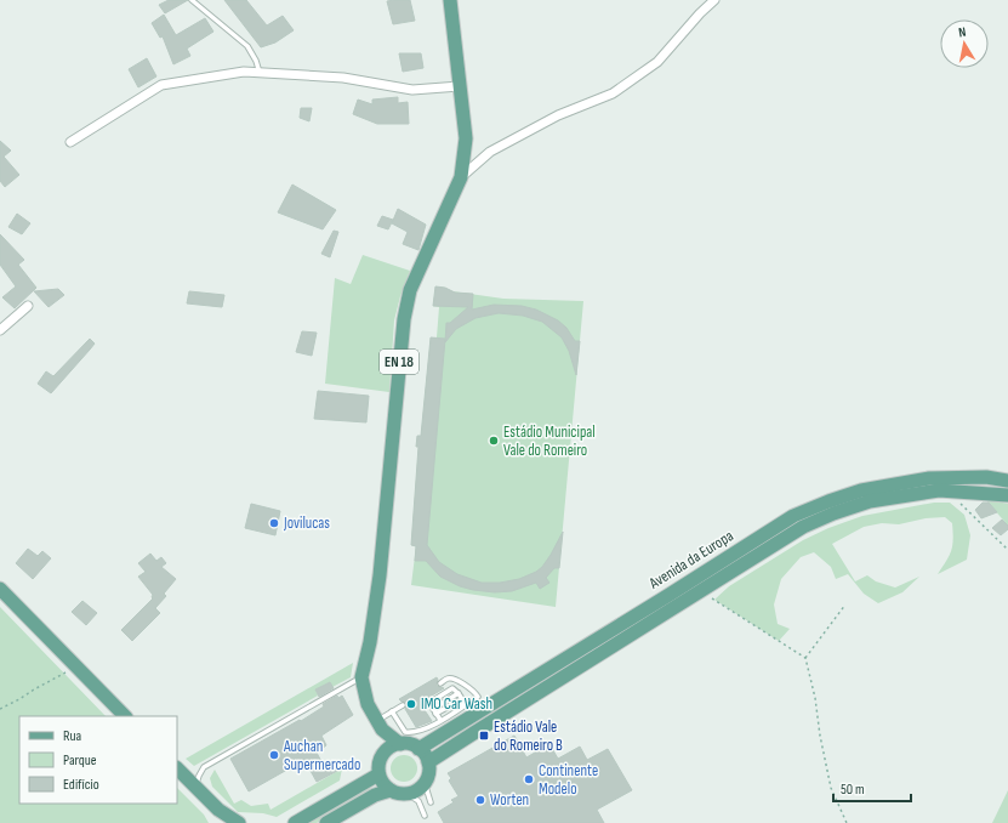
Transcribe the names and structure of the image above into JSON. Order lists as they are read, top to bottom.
{
  "streets": {
    "main road": ["EN 18", "Avenida da Europa"]
  },
  "crossings": [
    ["EN 18", "Avenida da Europa"]
  ],
  "places": {
    "other": [
      "Estádio Municipal Vale do Romeiro",
      "Jovilucas",
      "IMO Car Wash",
      "Auchan Supermercado",
      "Continente Modelo",
      "Worten"
    ],
    "transit": ["Estádio Vale do Romeiro B"]
  },
  "legend": ["Rua", "Parque", "Edifício"],
  "scale_bar": "50 m",
  "north": "top"
}
